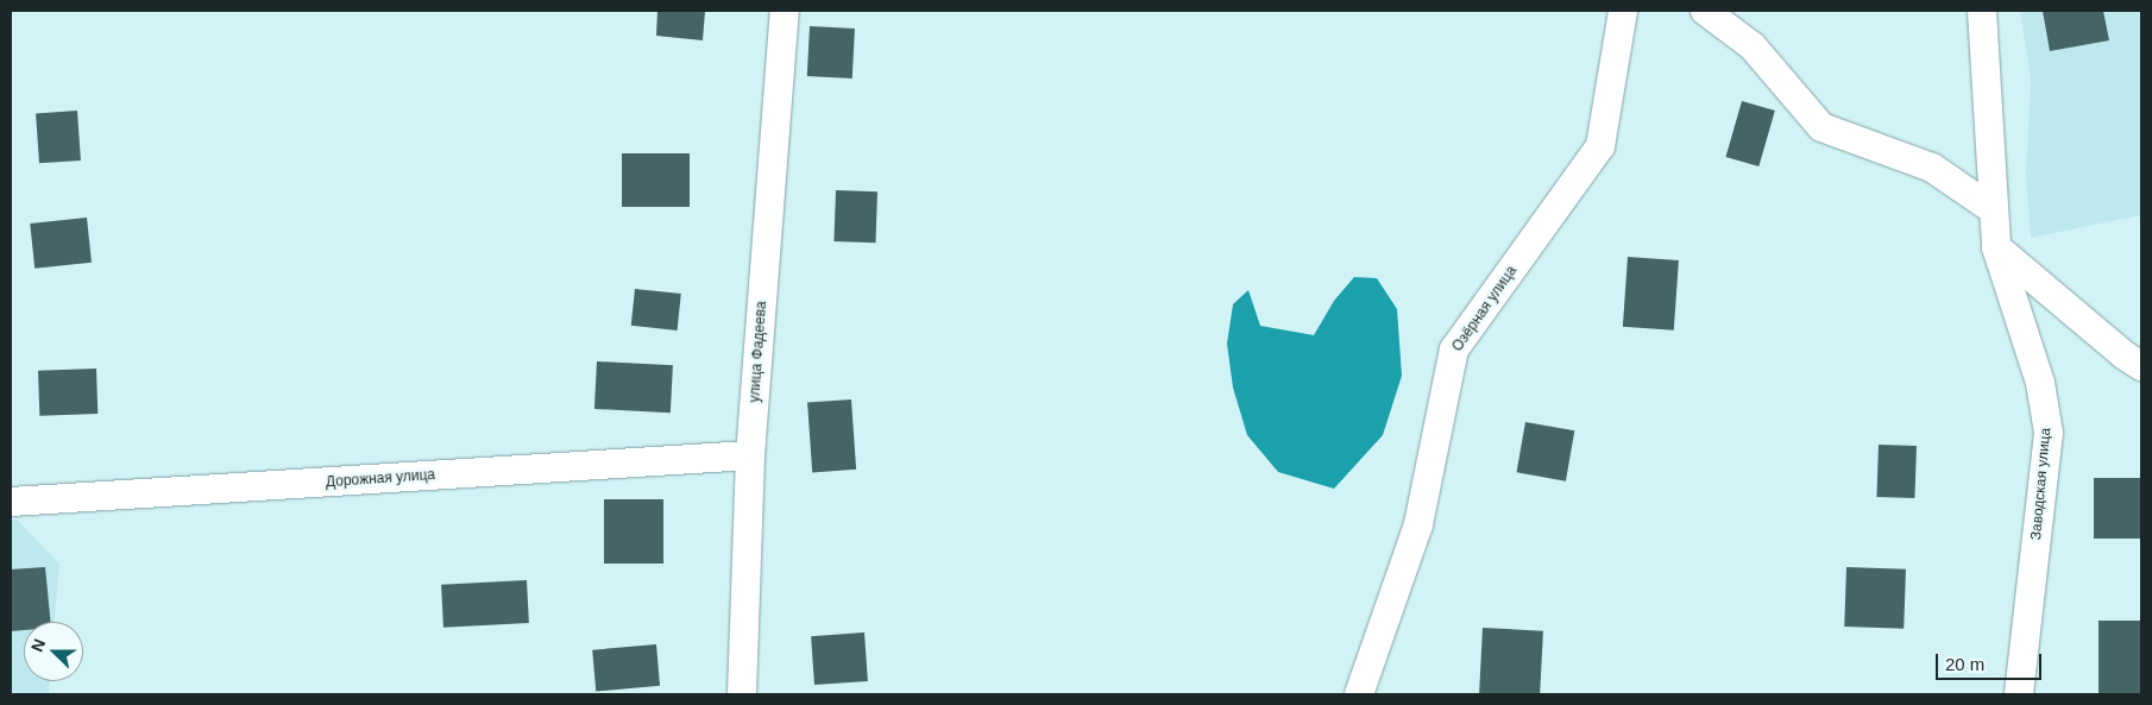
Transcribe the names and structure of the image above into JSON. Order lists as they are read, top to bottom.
{
  "streets": {
    "street": [
      "Озёрная улица",
      "улица Фадеева",
      "Дорожная улица",
      "Заводская улица"
    ]
  },
  "crossings": [
    ["улица Фадеева", "Дорожная улица"]
  ],
  "scale_bar": "20 m",
  "north": "left"
}
